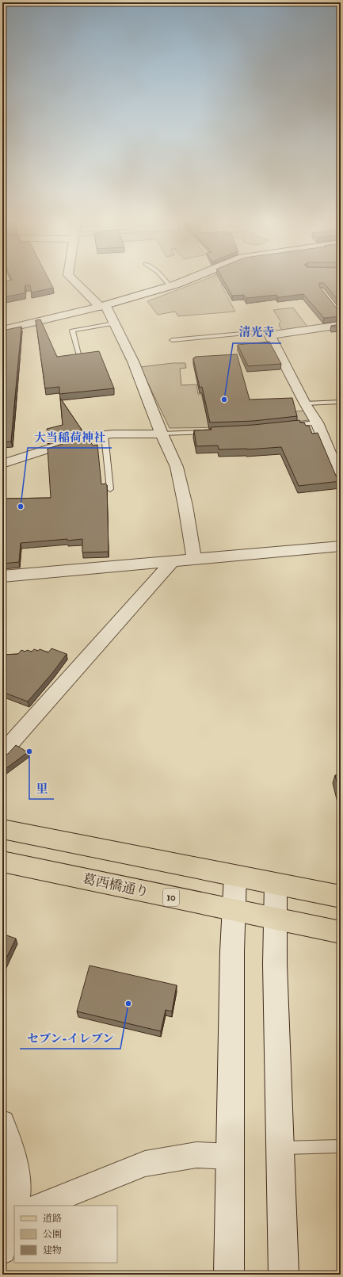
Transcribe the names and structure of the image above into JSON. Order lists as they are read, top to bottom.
{
  "streets": {
    "main road": ["葛西橋通り", "10"]
  },
  "places": [
    "清光寺",
    "大当稲荷神社",
    "里",
    "セブン-イレブン"
  ],
  "legend": ["道路", "公園", "建物"]
}
